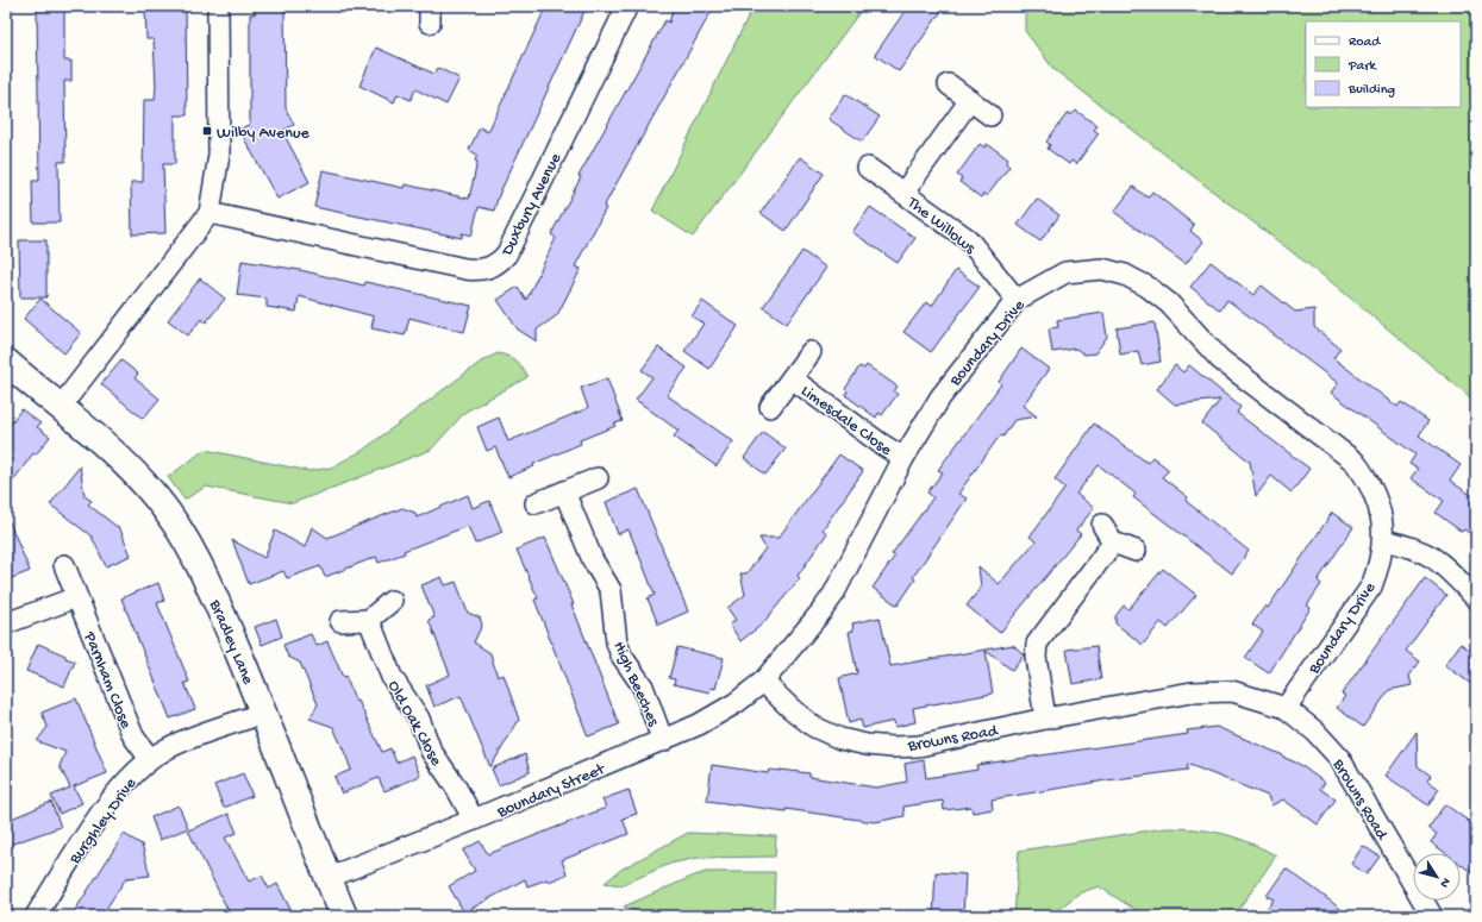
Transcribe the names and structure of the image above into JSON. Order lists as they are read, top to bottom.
{
  "streets": {
    "street": [
      "Duxbury Avenue",
      "The Willows",
      "Boundary Drive",
      "Limesdale Close",
      "Bradley Lane",
      "Parnham Close",
      "High Beeches",
      "Old Oak Close",
      "Browns Road",
      "Boundary Street",
      "Burghley Drive"
    ]
  },
  "crossings": [
    ["The Willows", "Boundary Drive"],
    ["Boundary Drive", "Limesdale Close"],
    ["Boundary Drive", "Browns Road"],
    ["Boundary Drive", "Boundary Street"],
    ["Bradley Lane", "Boundary Street"],
    ["Bradley Lane", "Burghley Drive"],
    ["Parnham Close", "Burghley Drive"],
    ["High Beeches", "Boundary Street"],
    ["Old Oak Close", "Boundary Street"],
    ["Browns Road", "Boundary Street"]
  ],
  "places": {
    "transit": ["Wilby Avenue"]
  },
  "legend": ["Road", "Park", "Building"],
  "north": "bottom right"
}
